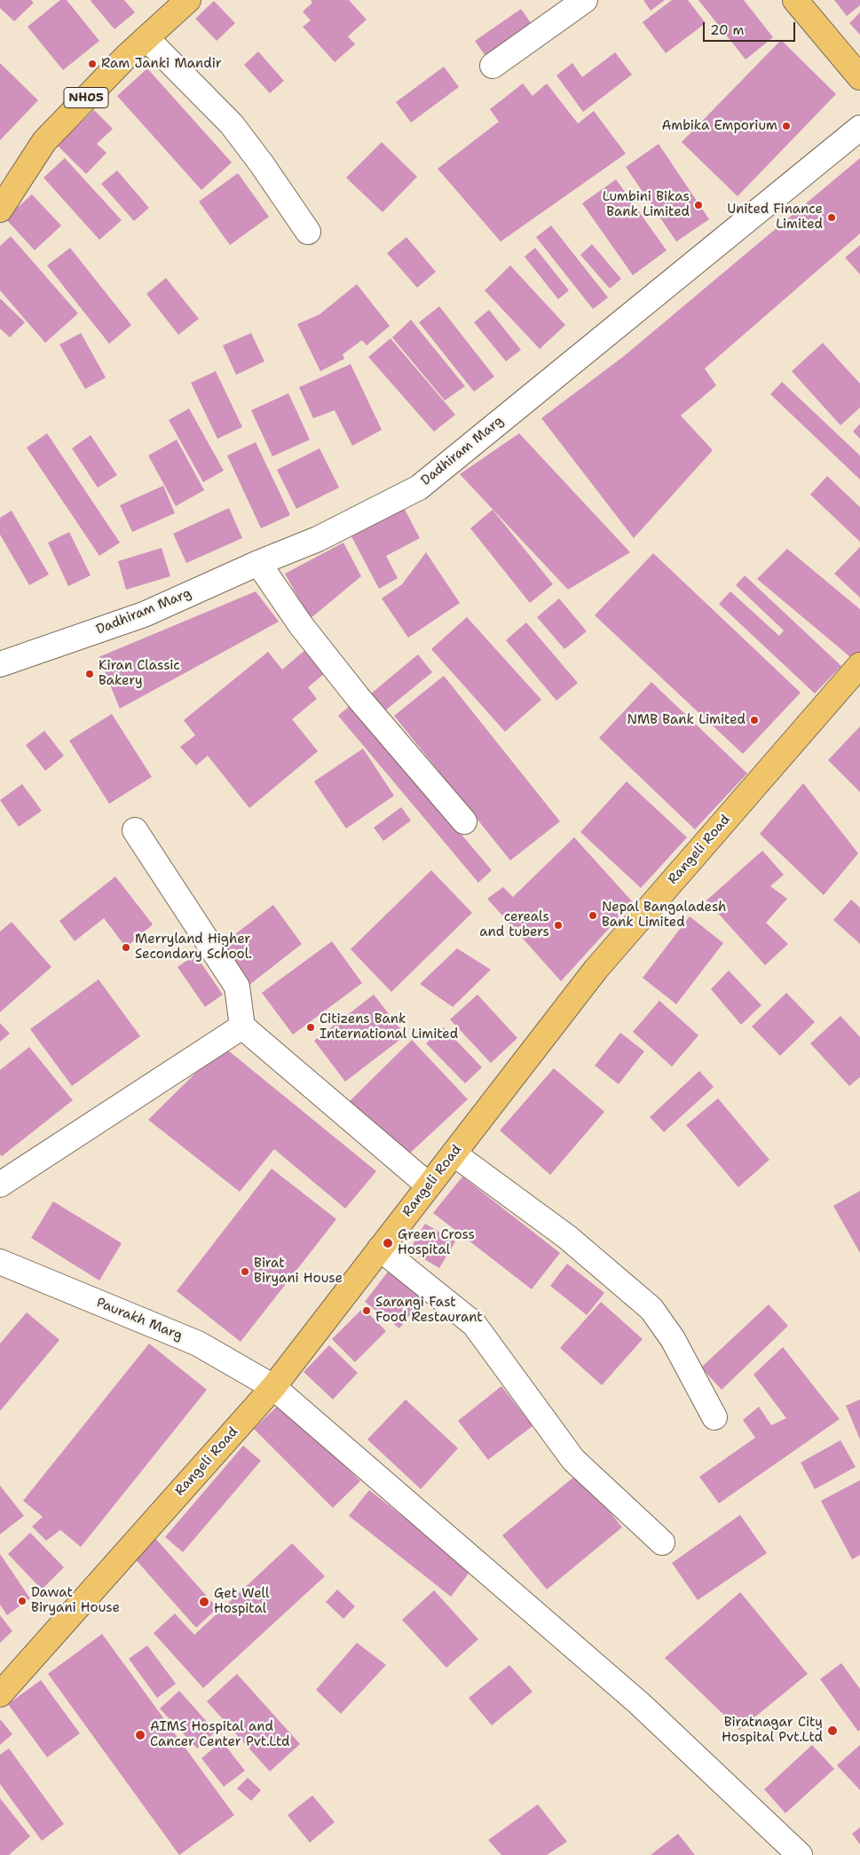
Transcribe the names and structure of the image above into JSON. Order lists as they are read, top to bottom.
{
  "streets": {
    "main road": ["NH05", "Rangeli Road"],
    "street": ["Dadhiram Marg", "Paurakh Marg"]
  },
  "crossings": [
    ["Rangeli Road", "Paurakh Marg"]
  ],
  "places": [
    "Ram Janki Mandir",
    "Ambika Emporium",
    "Lumbini Bikas Bank Limited",
    "United Finance Limited",
    "Kiran Classic Bakery",
    "NMB Bank Limited",
    "Nepal Bangaladesh Bank Limited",
    "cereals and tubers",
    "Merryland Higher Secondary School.",
    "Citizens Bank International Limited",
    "Green Cross Hospital",
    "Birat Biryani House",
    "Sarangi Fast Food Restaurant",
    "Dawat Biryani House",
    "Get Well Hospital",
    "Biratnagar City Hospital Pvt.Ltd",
    "AIMS Hospital and Cancer Center Pvt.Ltd"
  ],
  "scale_bar": "20 m"
}
